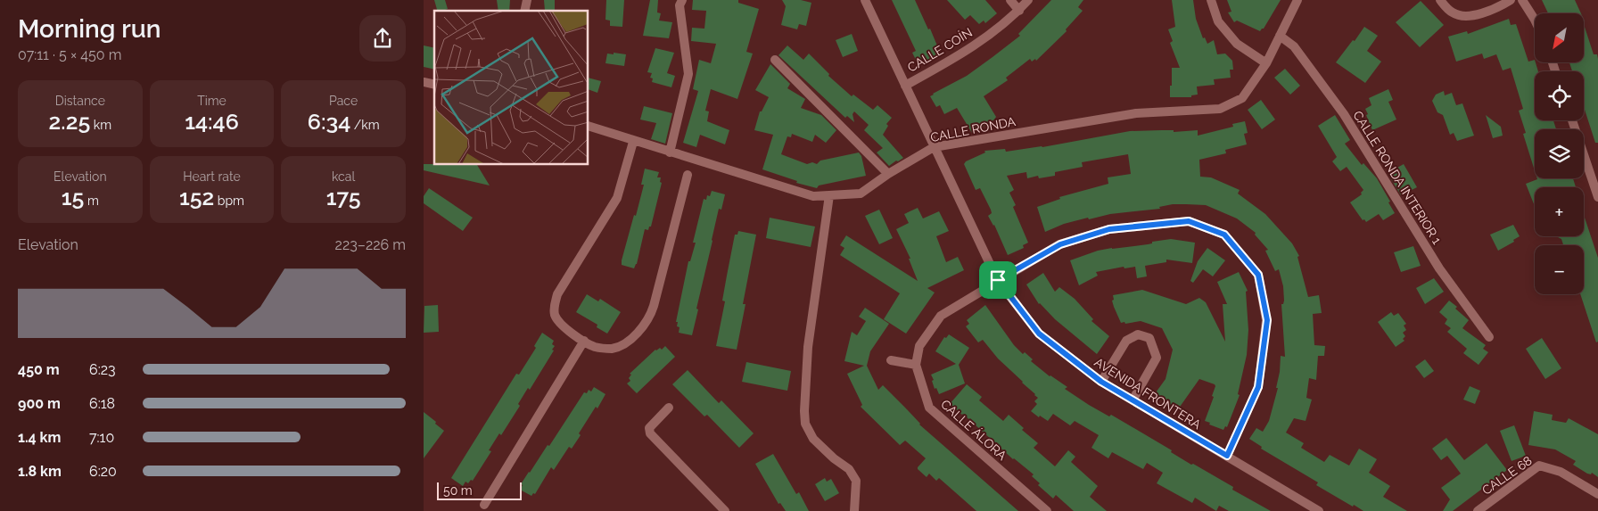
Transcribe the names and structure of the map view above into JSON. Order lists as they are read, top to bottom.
{
  "streets": {
    "street": [
      "CALLE COÍN",
      "CALLE RONDA",
      "CALLE RONDA INTERIOR 1",
      "AVENIDA FRONTERA",
      "CALLE ÁLORA",
      "CALLE 68"
    ]
  },
  "crossings": [
    ["CALLE COÍN", "AVENIDA FRONTERA"],
    ["CALLE RONDA", "CALLE RONDA INTERIOR 1"],
    ["CALLE RONDA", "AVENIDA FRONTERA"]
  ],
  "scale_bar": "50 m",
  "north": "bottom left",
  "page": {
    "heading": ["Morning run", "07:11 · 5 × 450 m"],
    "map_buttons": ["+", "−"],
    "stats": [
      ["Distance", "2.25 km"],
      ["Time", "14:46"],
      ["Pace", "6:34 /km"],
      ["Elevation", "15 m"],
      ["Heart rate", "152 bpm"],
      ["kcal", "175"]
    ],
    "chart": ["Elevation", "223–226 m"],
    "list": [
      {
        "name": "450 m",
        "note": "6:23"
      },
      {
        "name": "900 m",
        "note": "6:18"
      },
      {
        "name": "1.4 km",
        "note": "7:10"
      },
      {
        "name": "1.8 km",
        "note": "6:20"
      }
    ],
    "scale": "50 m"
  }
}
